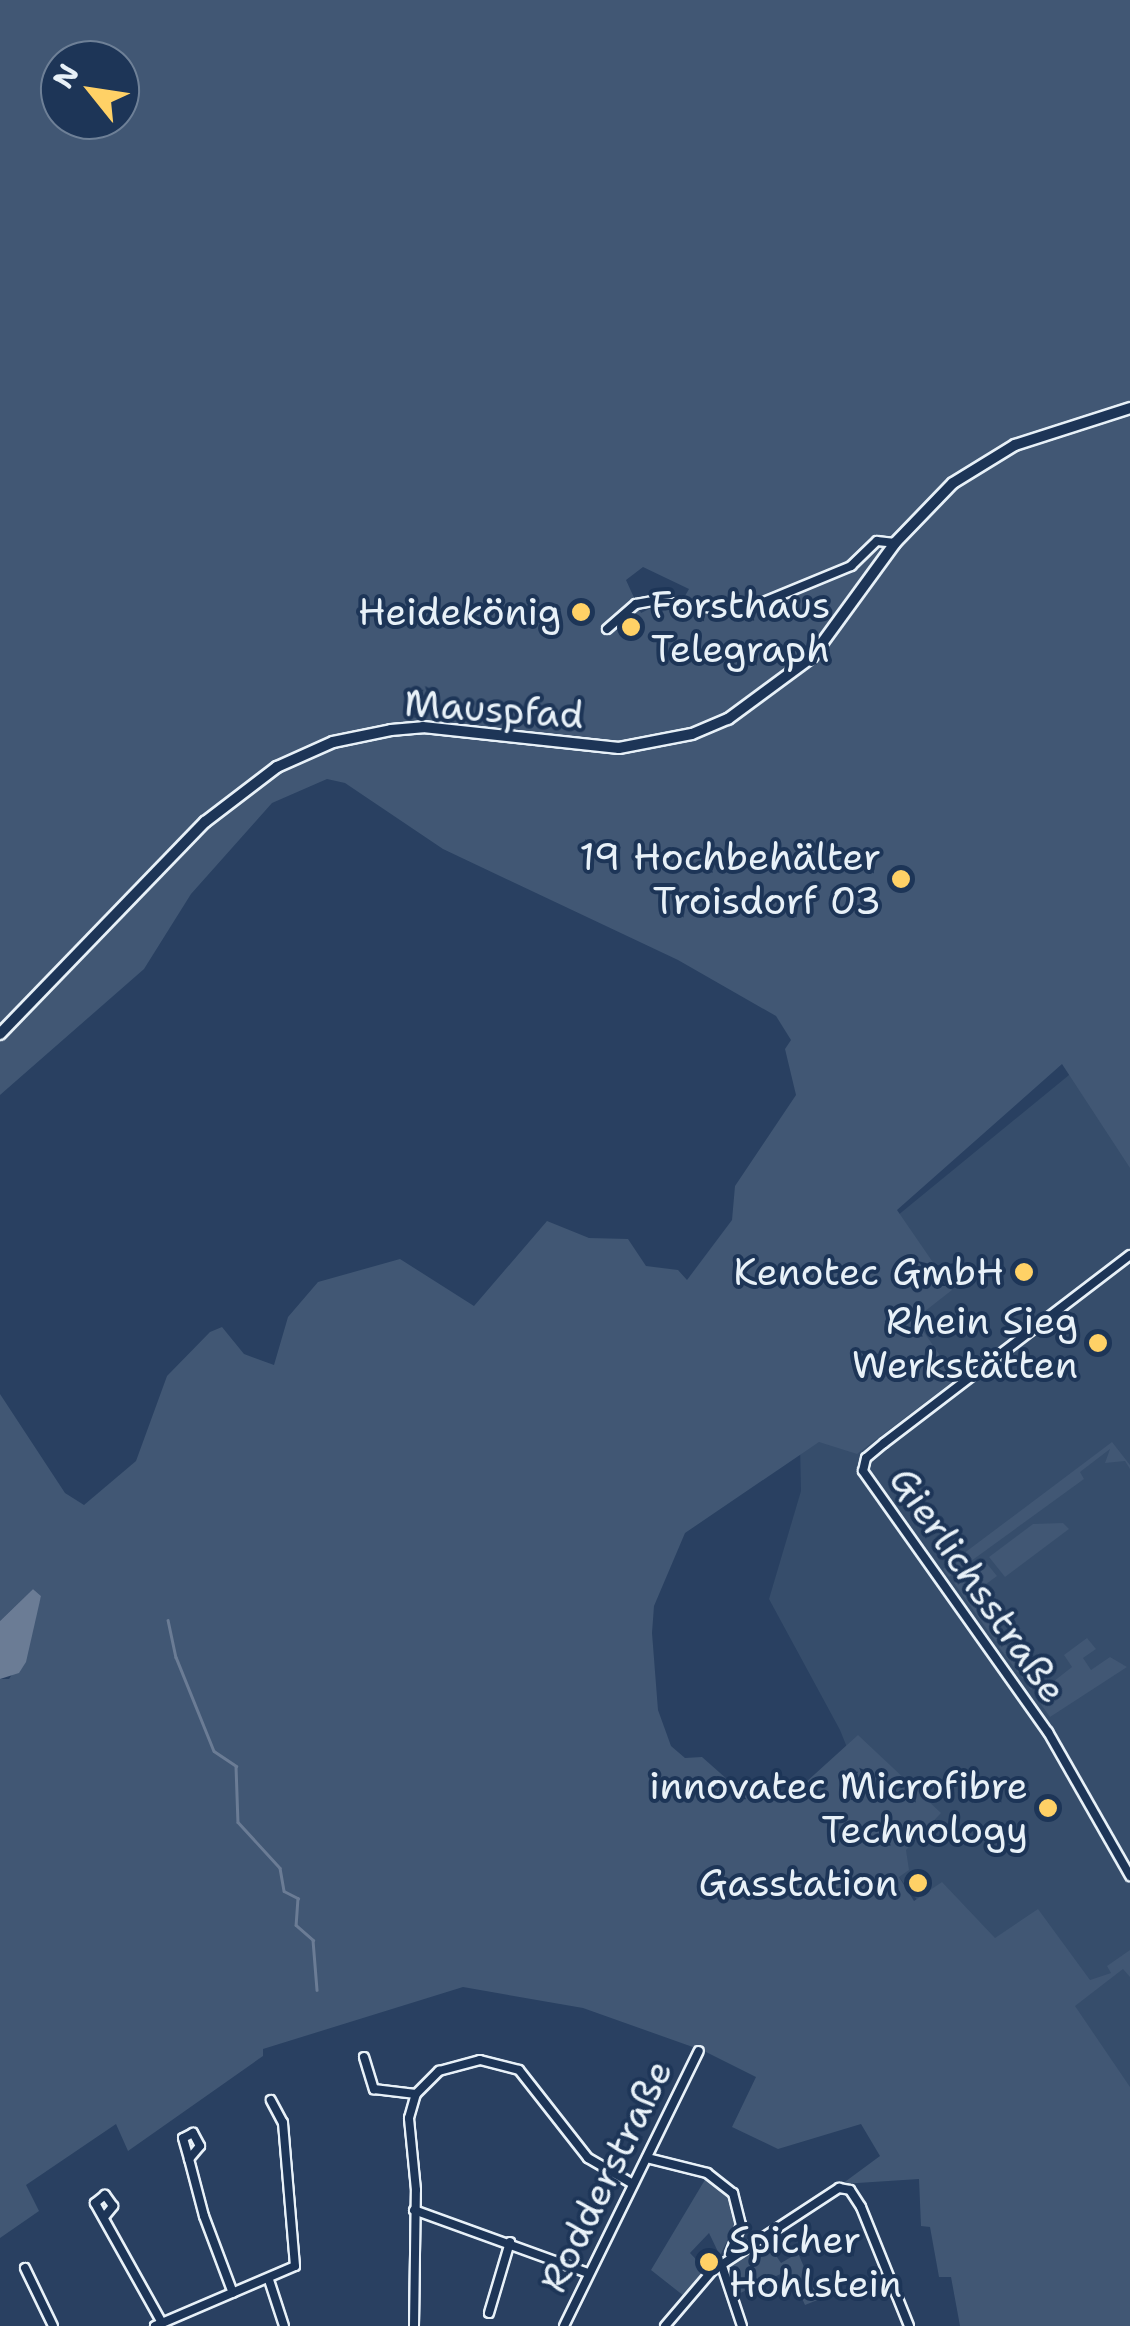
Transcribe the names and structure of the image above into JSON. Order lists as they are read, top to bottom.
{
  "streets": {
    "street": ["Mauspfad", "Gierlichsstraße", "Rodderstraße"]
  },
  "places": [
    "Heidekönig",
    "Forsthaus Telegraph",
    "19 Hochbehälter Troisdorf 03",
    "Kenotec GmbH",
    "Rhein Sieg Werkstätten",
    "innovatec Microfibre Technology",
    "Gasstation",
    "Spicher Hohlstein"
  ],
  "north": "top left"
}
